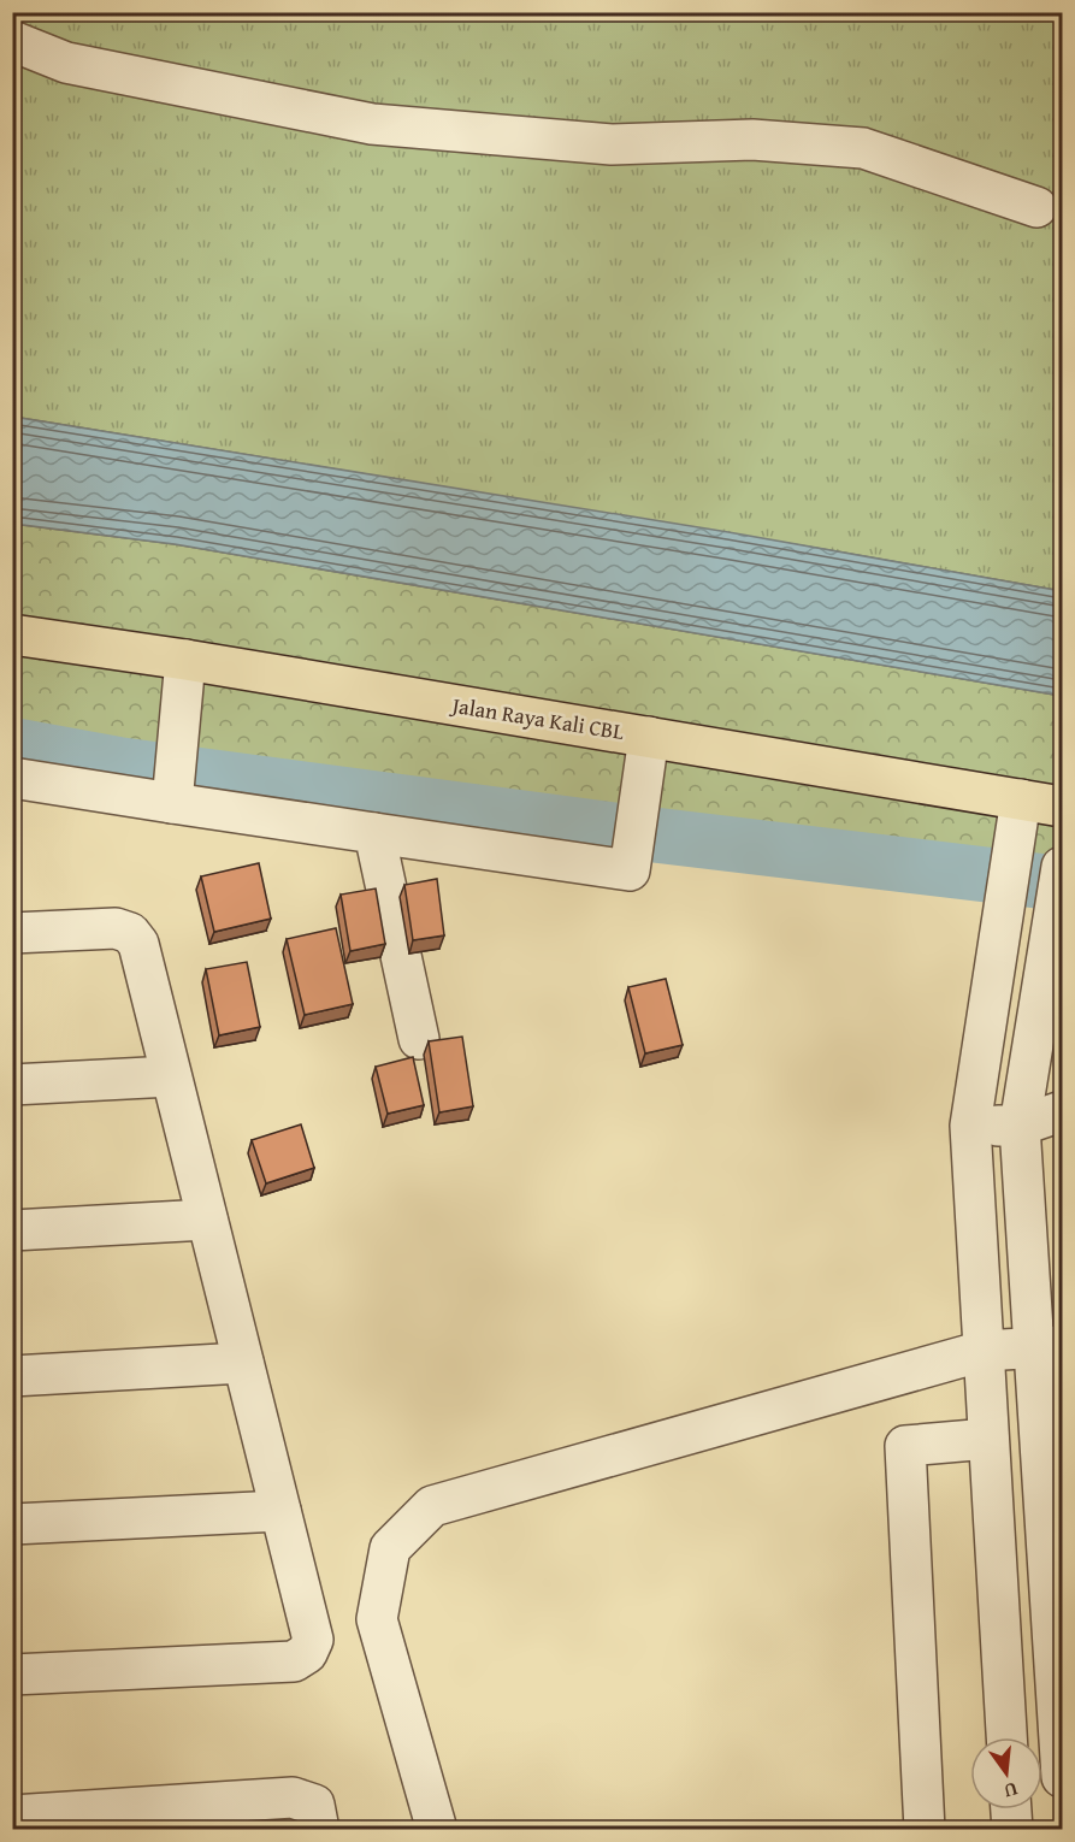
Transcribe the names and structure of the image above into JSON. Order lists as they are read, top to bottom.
{
  "streets": {
    "main road": ["Jalan Raya Kali CBL"]
  },
  "north": "bottom"
}
